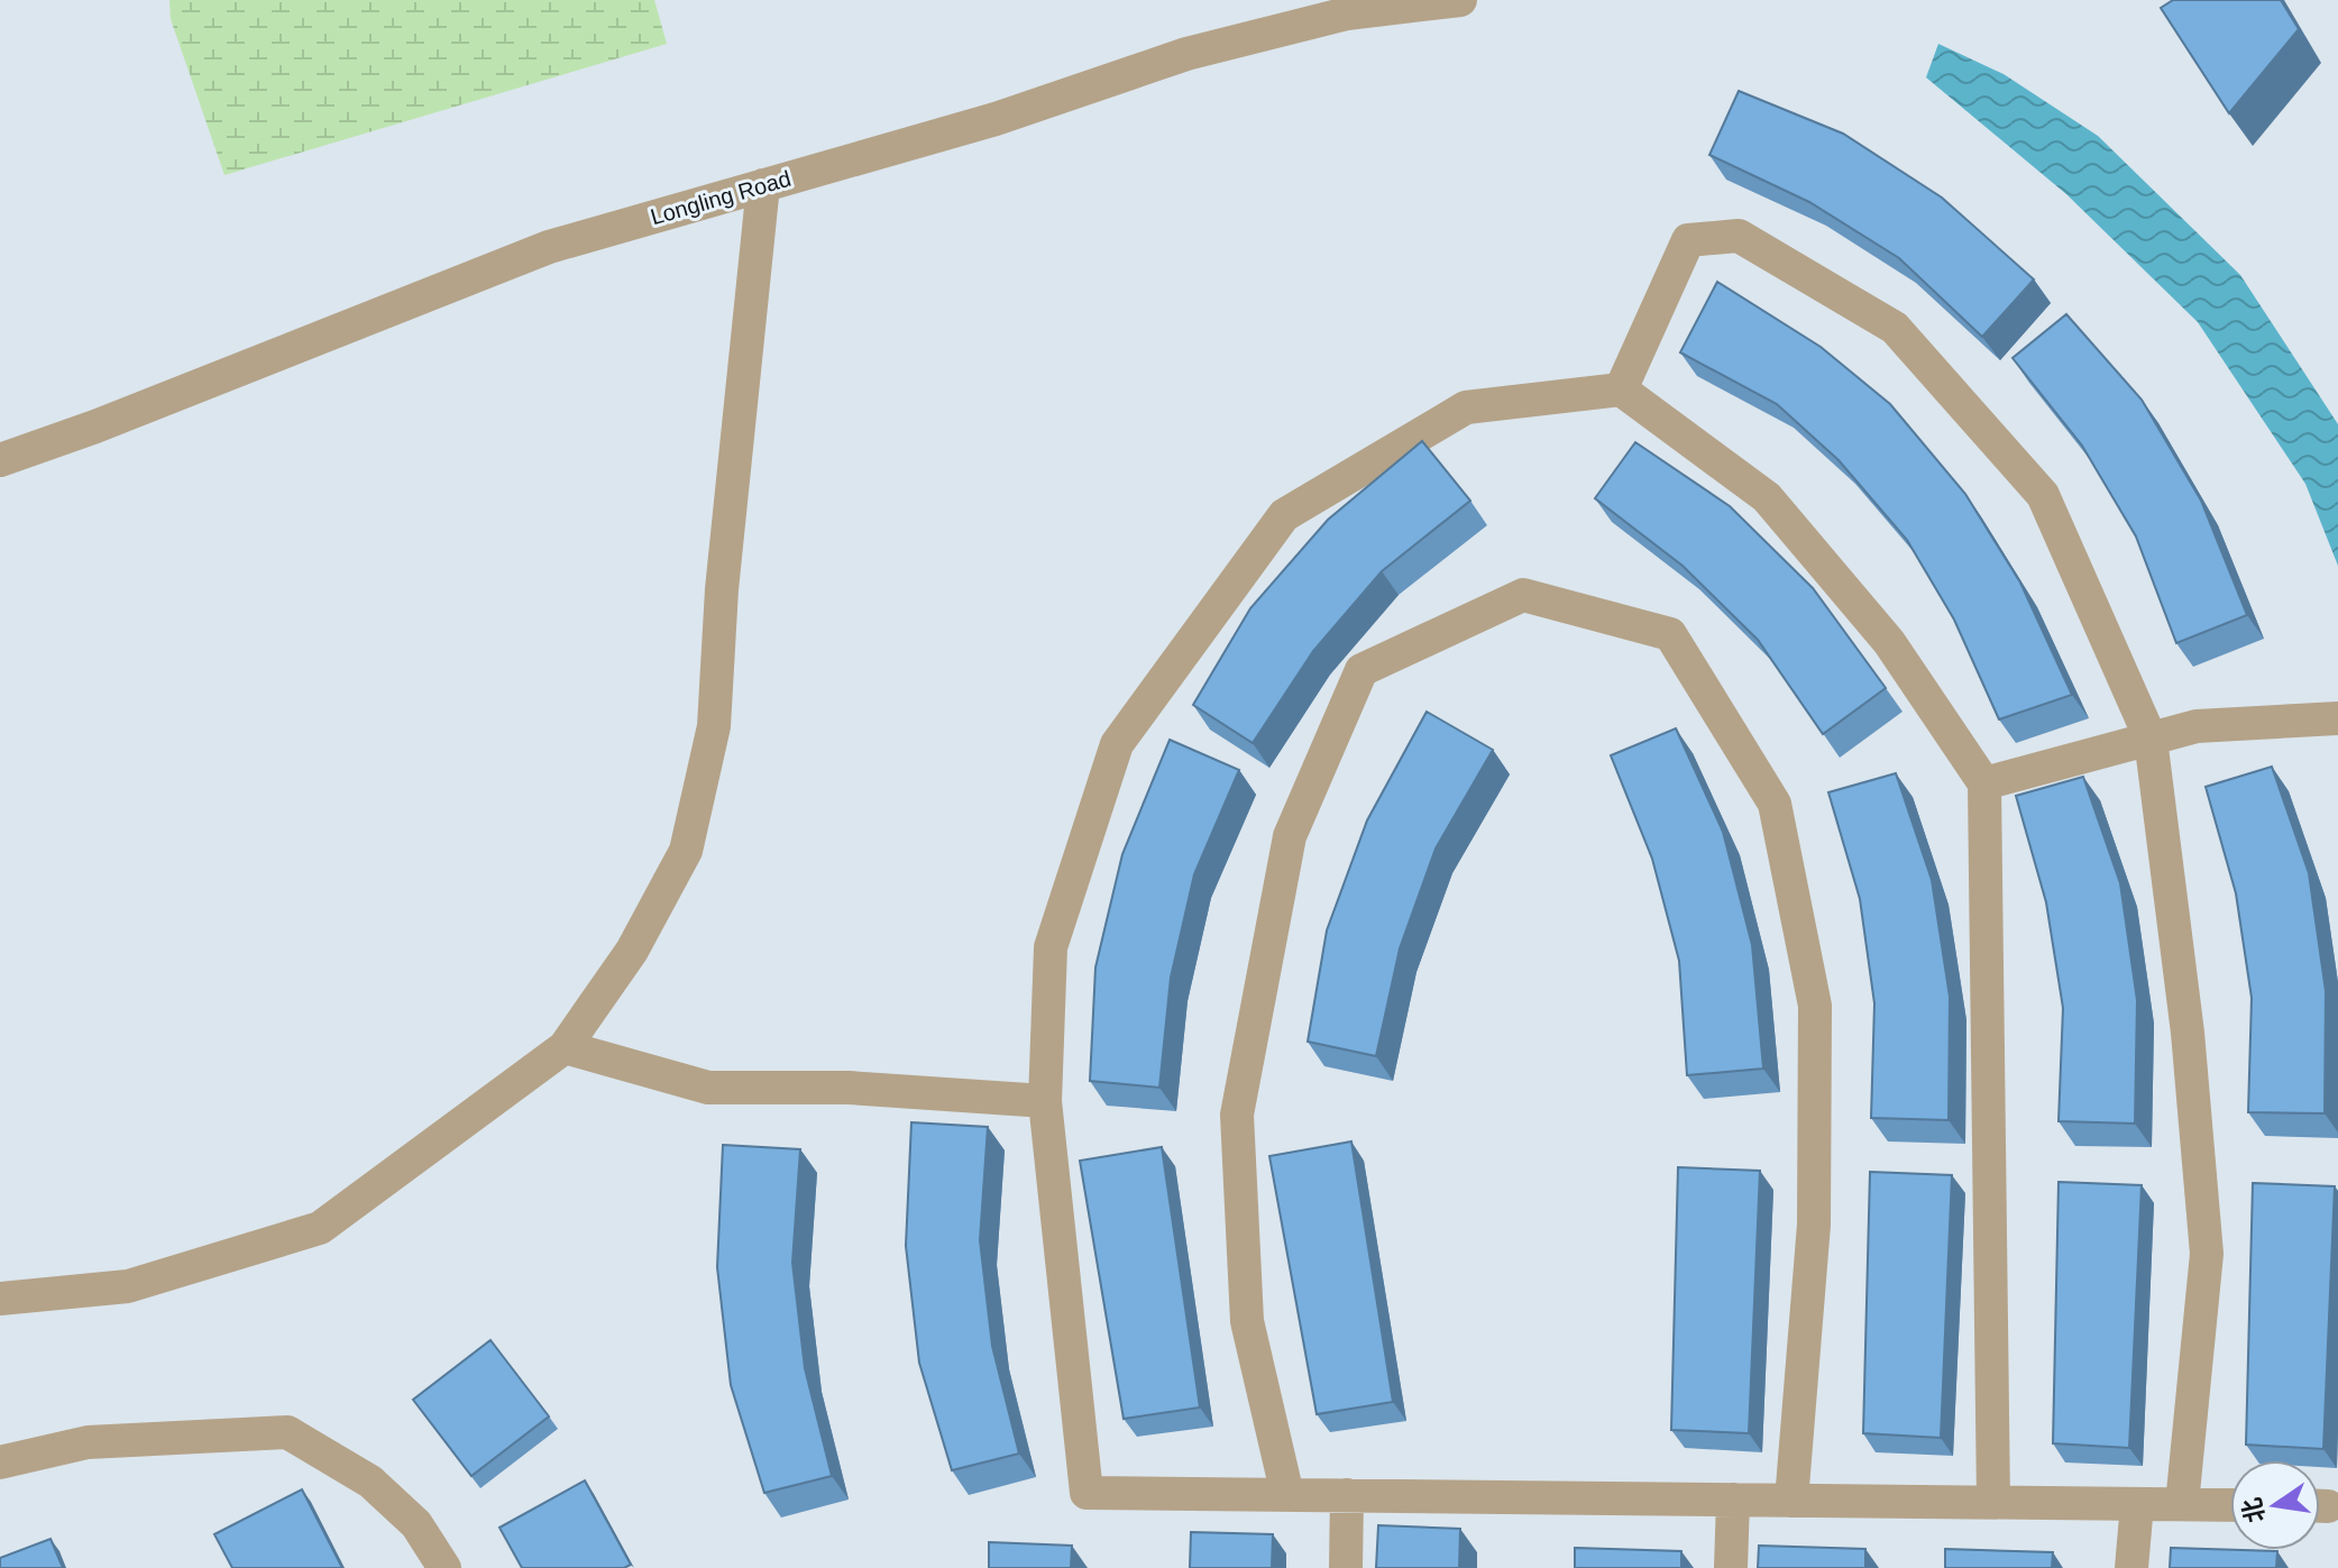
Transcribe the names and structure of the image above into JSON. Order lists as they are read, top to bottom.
{
  "streets": {
    "street": ["Longling Road"]
  },
  "north": "left"
}
